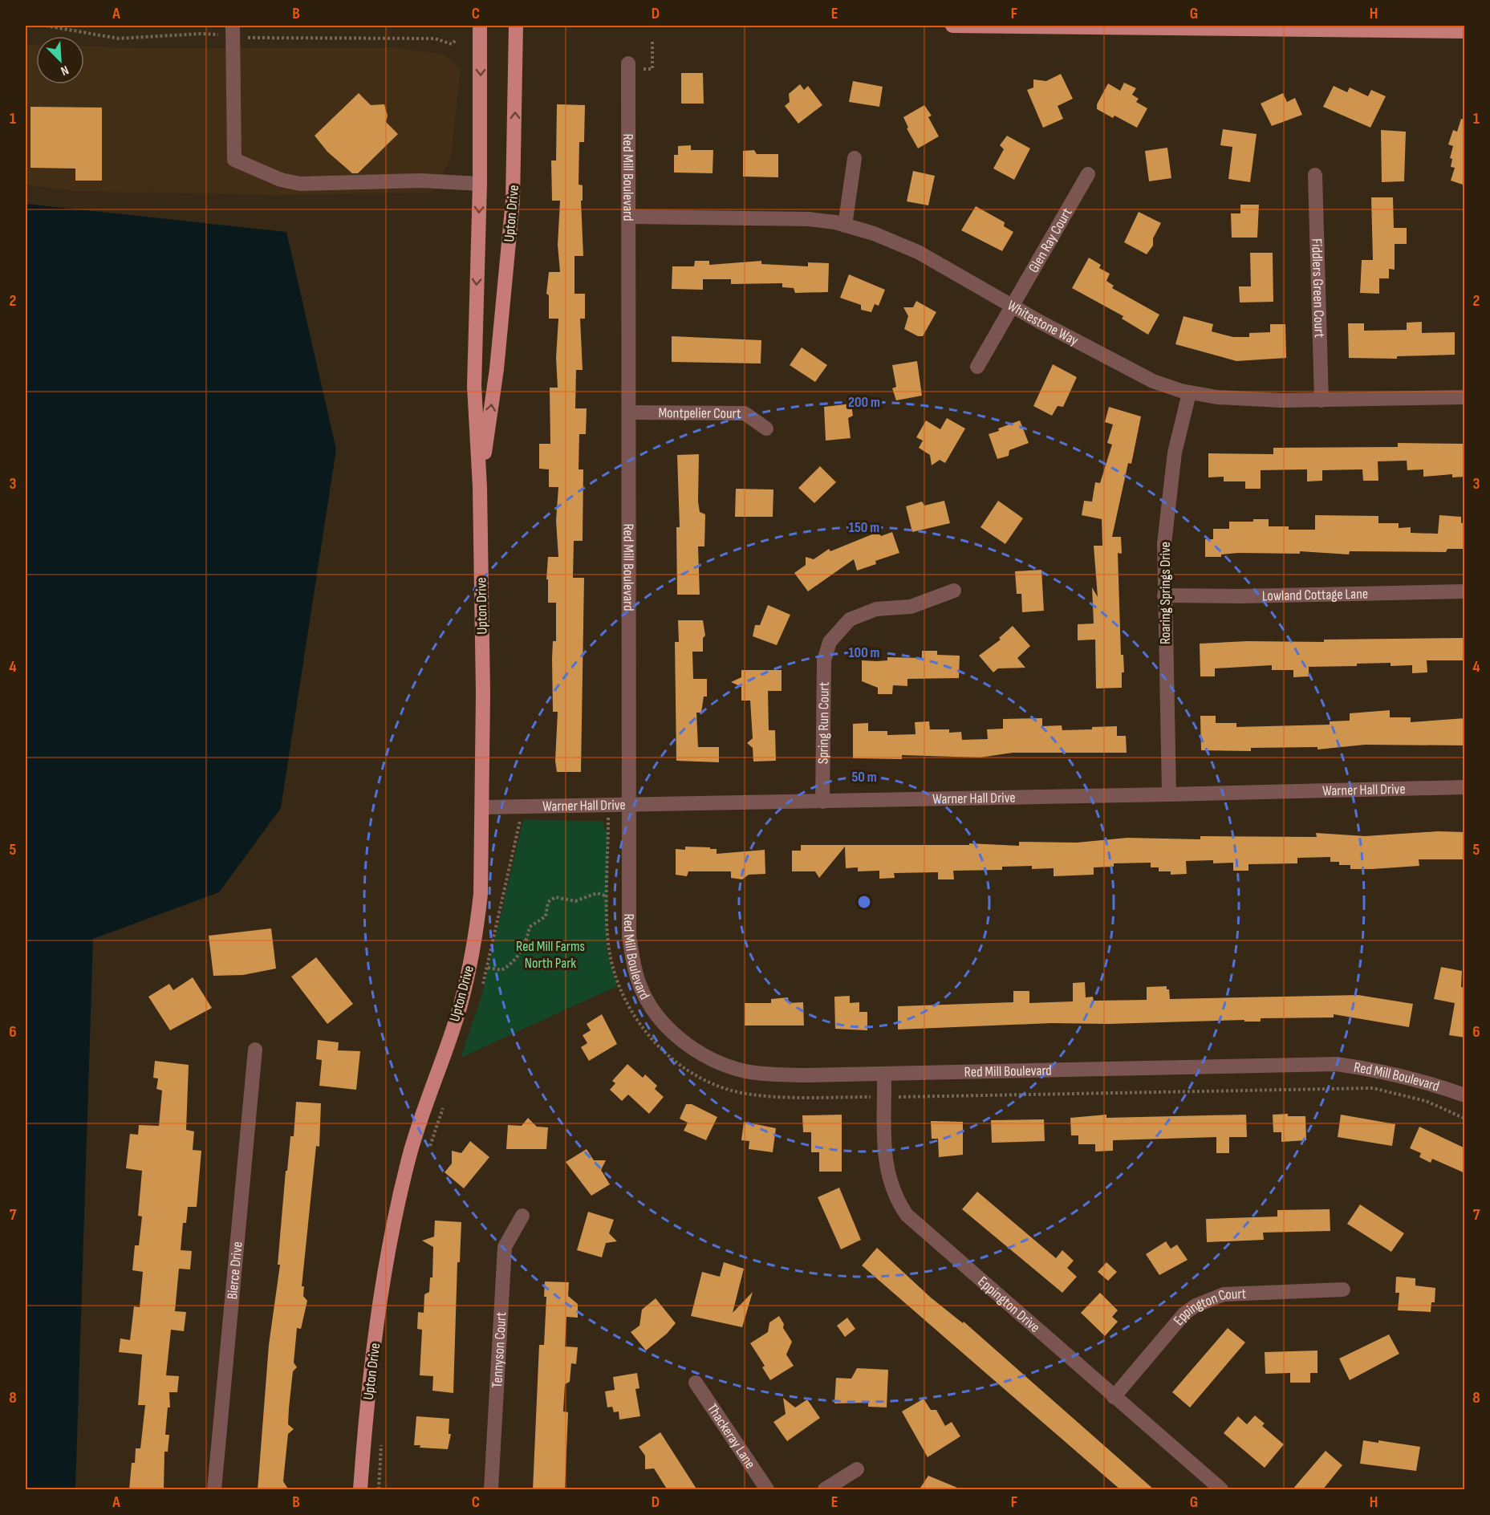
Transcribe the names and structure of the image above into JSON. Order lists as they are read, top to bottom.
{
  "streets": {
    "main road": ["Upton Drive"],
    "street": [
      "Red Mill Boulevard",
      "Glen Ray Court",
      "Fiddlers Green Court",
      "Whitestone Way",
      "Montpelier Court",
      "Roaring Springs Drive",
      "Lowland Cottage Lane",
      "Spring Run Court",
      "Warner Hall Drive",
      "Bierce Drive",
      "Eppington Drive",
      "Eppington Court",
      "Tennyson Court",
      "Thackeray Lane"
    ]
  },
  "crossings": [
    ["Red Mill Boulevard", "Whitestone Way"],
    ["Red Mill Boulevard", "Montpelier Court"],
    ["Red Mill Boulevard", "Warner Hall Drive"],
    ["Red Mill Boulevard", "Eppington Drive"],
    ["Upton Drive", "Warner Hall Drive"],
    ["Glen Ray Court", "Whitestone Way"],
    ["Fiddlers Green Court", "Whitestone Way"],
    ["Whitestone Way", "Roaring Springs Drive"],
    ["Roaring Springs Drive", "Lowland Cottage Lane"],
    ["Roaring Springs Drive", "Warner Hall Drive"],
    ["Spring Run Court", "Warner Hall Drive"],
    ["Eppington Drive", "Eppington Court"]
  ],
  "parks": ["Red Mill Farms North Park"],
  "north": "bottom right",
  "grid": {
    "columns": [
      "A",
      "B",
      "C",
      "D",
      "E",
      "F",
      "G",
      "H"
    ],
    "rows": [
      "1",
      "2",
      "3",
      "4",
      "5",
      "6",
      "7",
      "8"
    ]
  },
  "rings": [
    "200 m",
    "150 m",
    "100 m",
    "50 m"
  ]
}
